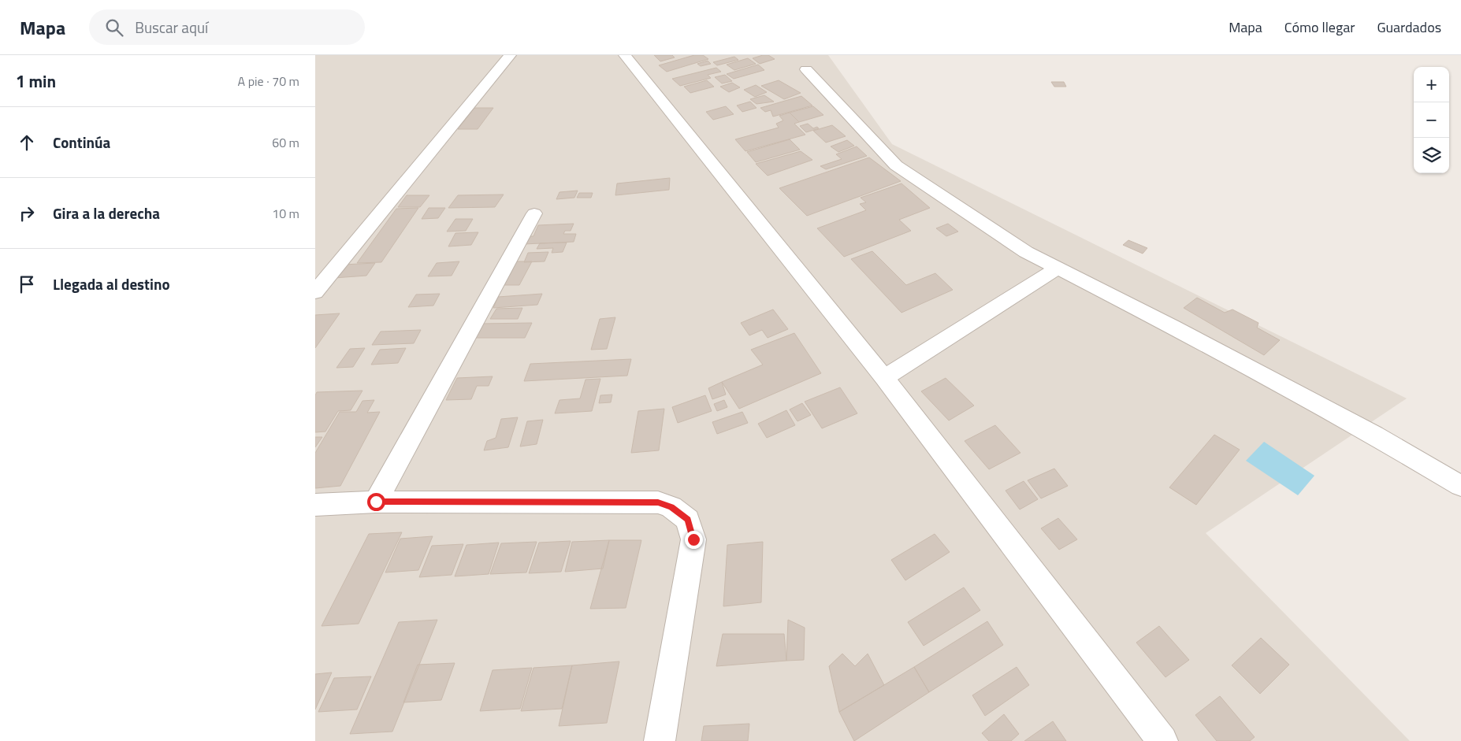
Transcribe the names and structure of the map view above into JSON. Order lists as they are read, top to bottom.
{
  "page": {
    "header": "Mapa",
    "search": "Buscar aquí",
    "nav": ["Mapa", "Cómo llegar", "Guardados"],
    "heading": ["1 min", "A pie · 70 m"],
    "map_buttons": ["+", "−"],
    "list": [
      ["Continúa", "60 m"],
      ["Gira a la derecha", "10 m"],
      "Llegada al destino"
    ]
  }
}
